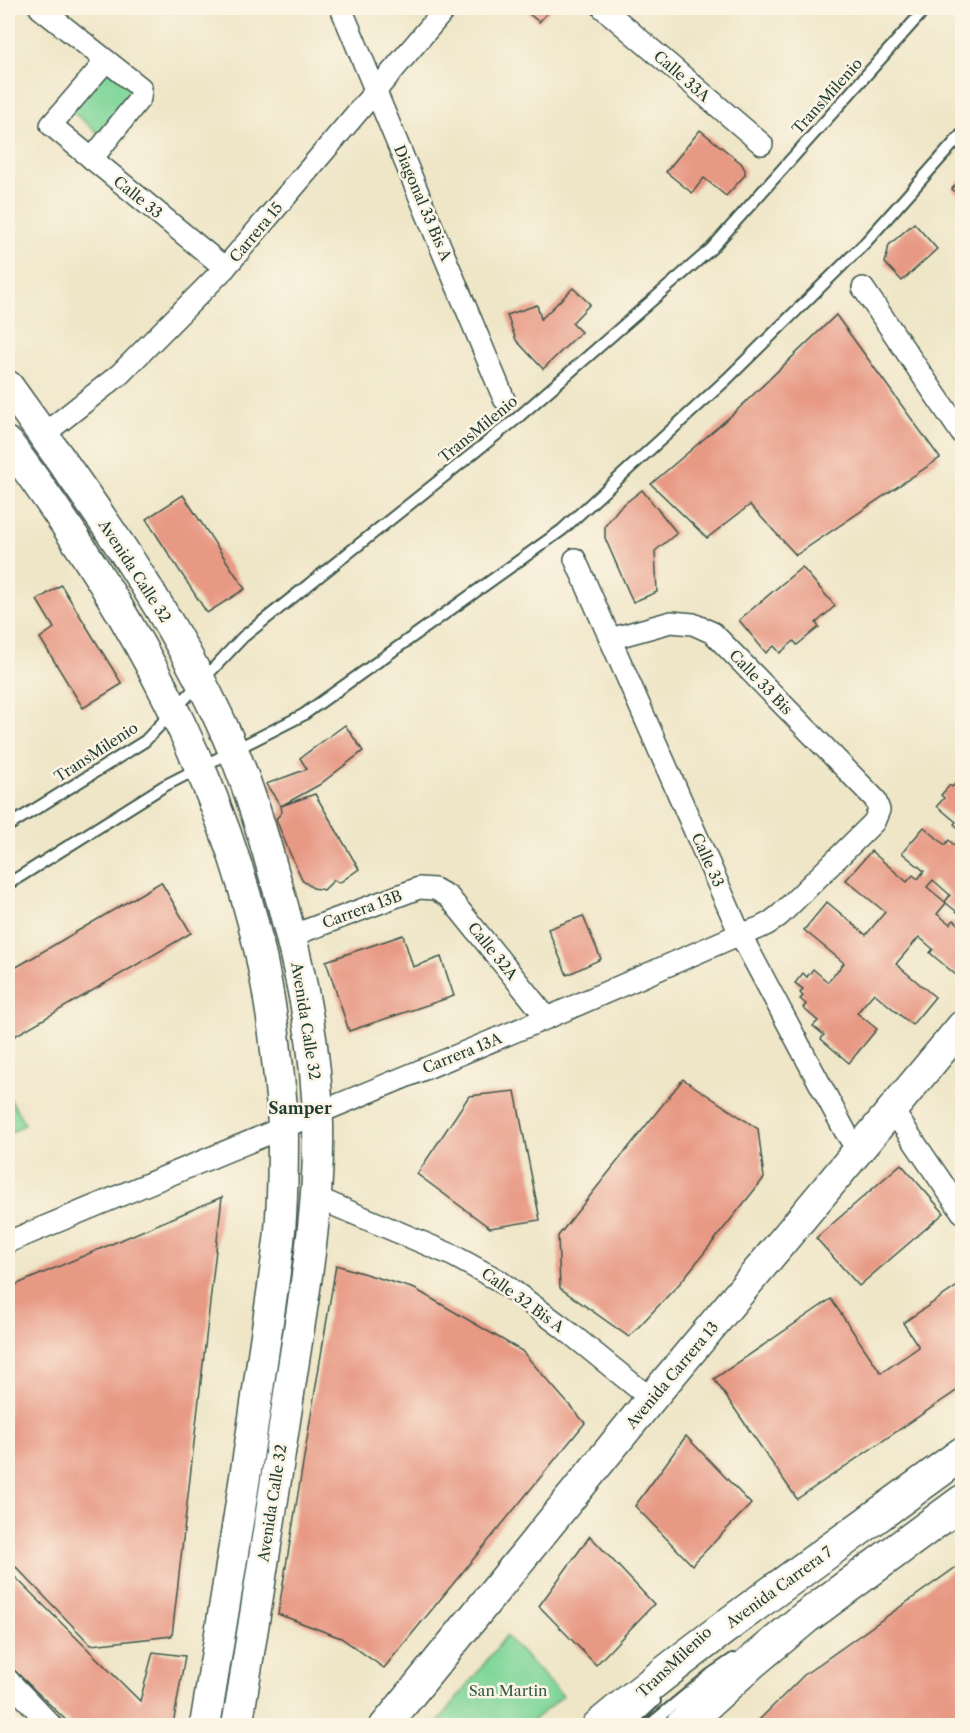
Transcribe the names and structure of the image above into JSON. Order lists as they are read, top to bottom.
{
  "streets": {
    "main road": ["Avenida Calle 32", "Avenida Carrera 13", "Avenida Carrera 7"],
    "street": [
      "Calle 33A",
      "Calle 33",
      "Diagonal 33 Bis A",
      "Carrera 15",
      "Calle 33 Bis",
      "Carrera 13B",
      "Calle 32A",
      "Carrera 13A",
      "Calle 32 Bis A"
    ],
    "lane": ["TransMilenio"]
  },
  "crossings": [
    ["TransMilenio", "Avenida Calle 32"],
    ["TransMilenio", "Avenida Carrera 7"],
    ["Calle 33", "Carrera 15"],
    ["Calle 33", "Calle 33 Bis"],
    ["Calle 33", "Carrera 13A"],
    ["Calle 33", "Avenida Carrera 13"],
    ["Diagonal 33 Bis A", "Carrera 15"],
    ["Carrera 15", "Avenida Calle 32"],
    ["Avenida Calle 32", "Carrera 13B"],
    ["Avenida Calle 32", "Carrera 13A"],
    ["Avenida Calle 32", "Calle 32 Bis A"],
    ["Calle 33 Bis", "Carrera 13A"],
    ["Carrera 13B", "Calle 32A"],
    ["Calle 32A", "Carrera 13A"],
    ["Calle 32 Bis A", "Avenida Carrera 13"]
  ],
  "districts": ["Samper"],
  "parks": ["San Martin"]
}
